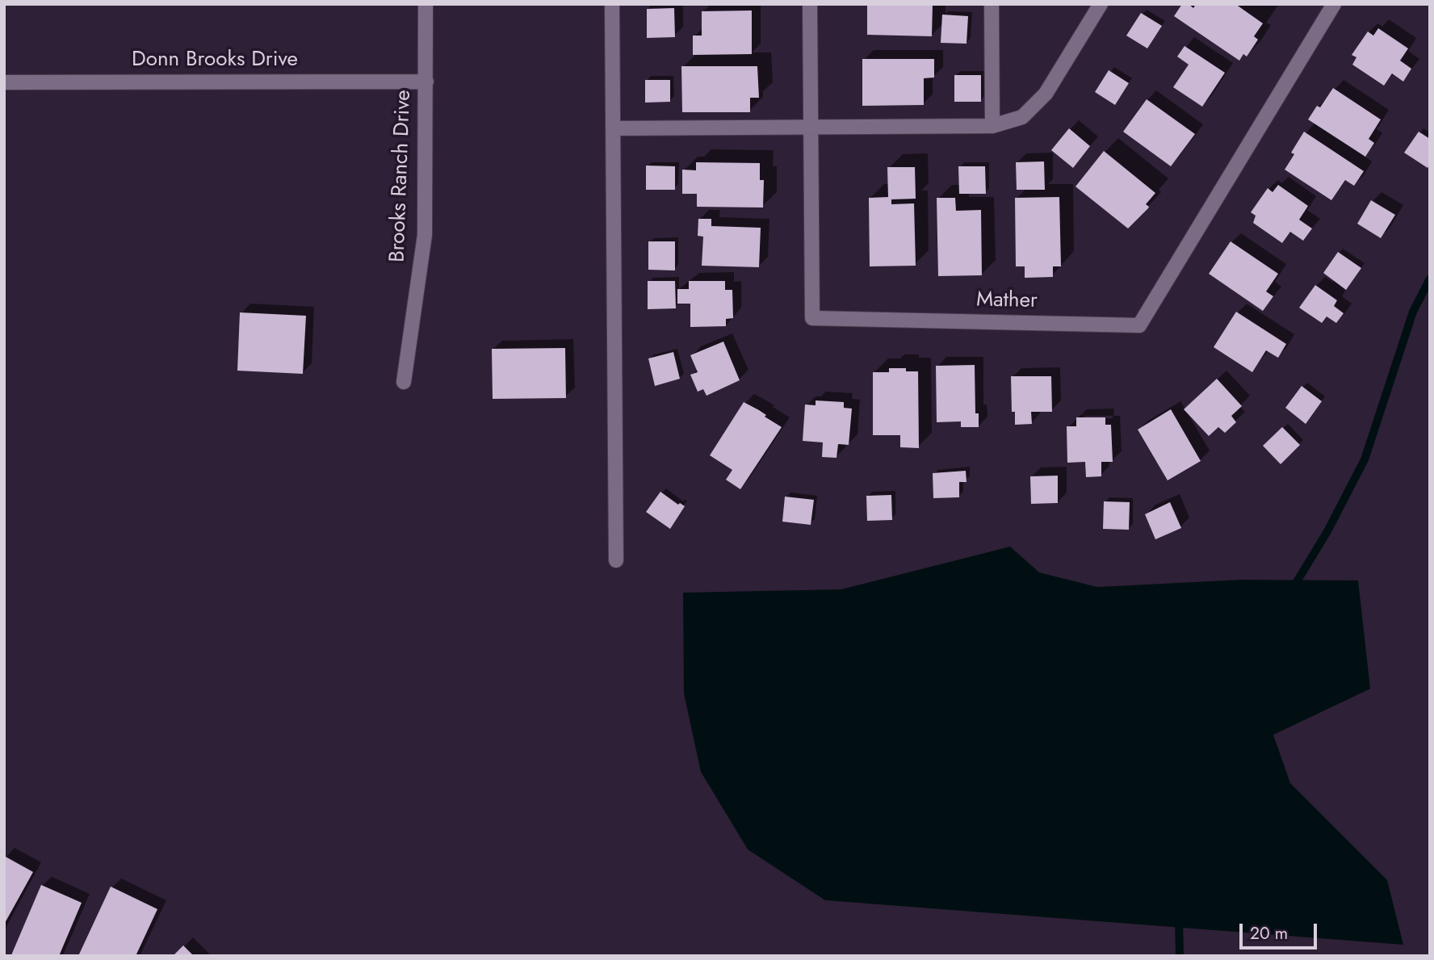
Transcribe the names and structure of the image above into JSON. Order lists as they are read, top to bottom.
{
  "streets": {
    "street": ["Donn Brooks Drive", "Brooks Ranch Drive", "Mather"]
  },
  "crossings": [
    ["Donn Brooks Drive", "Brooks Ranch Drive"]
  ],
  "scale_bar": "20 m"
}
